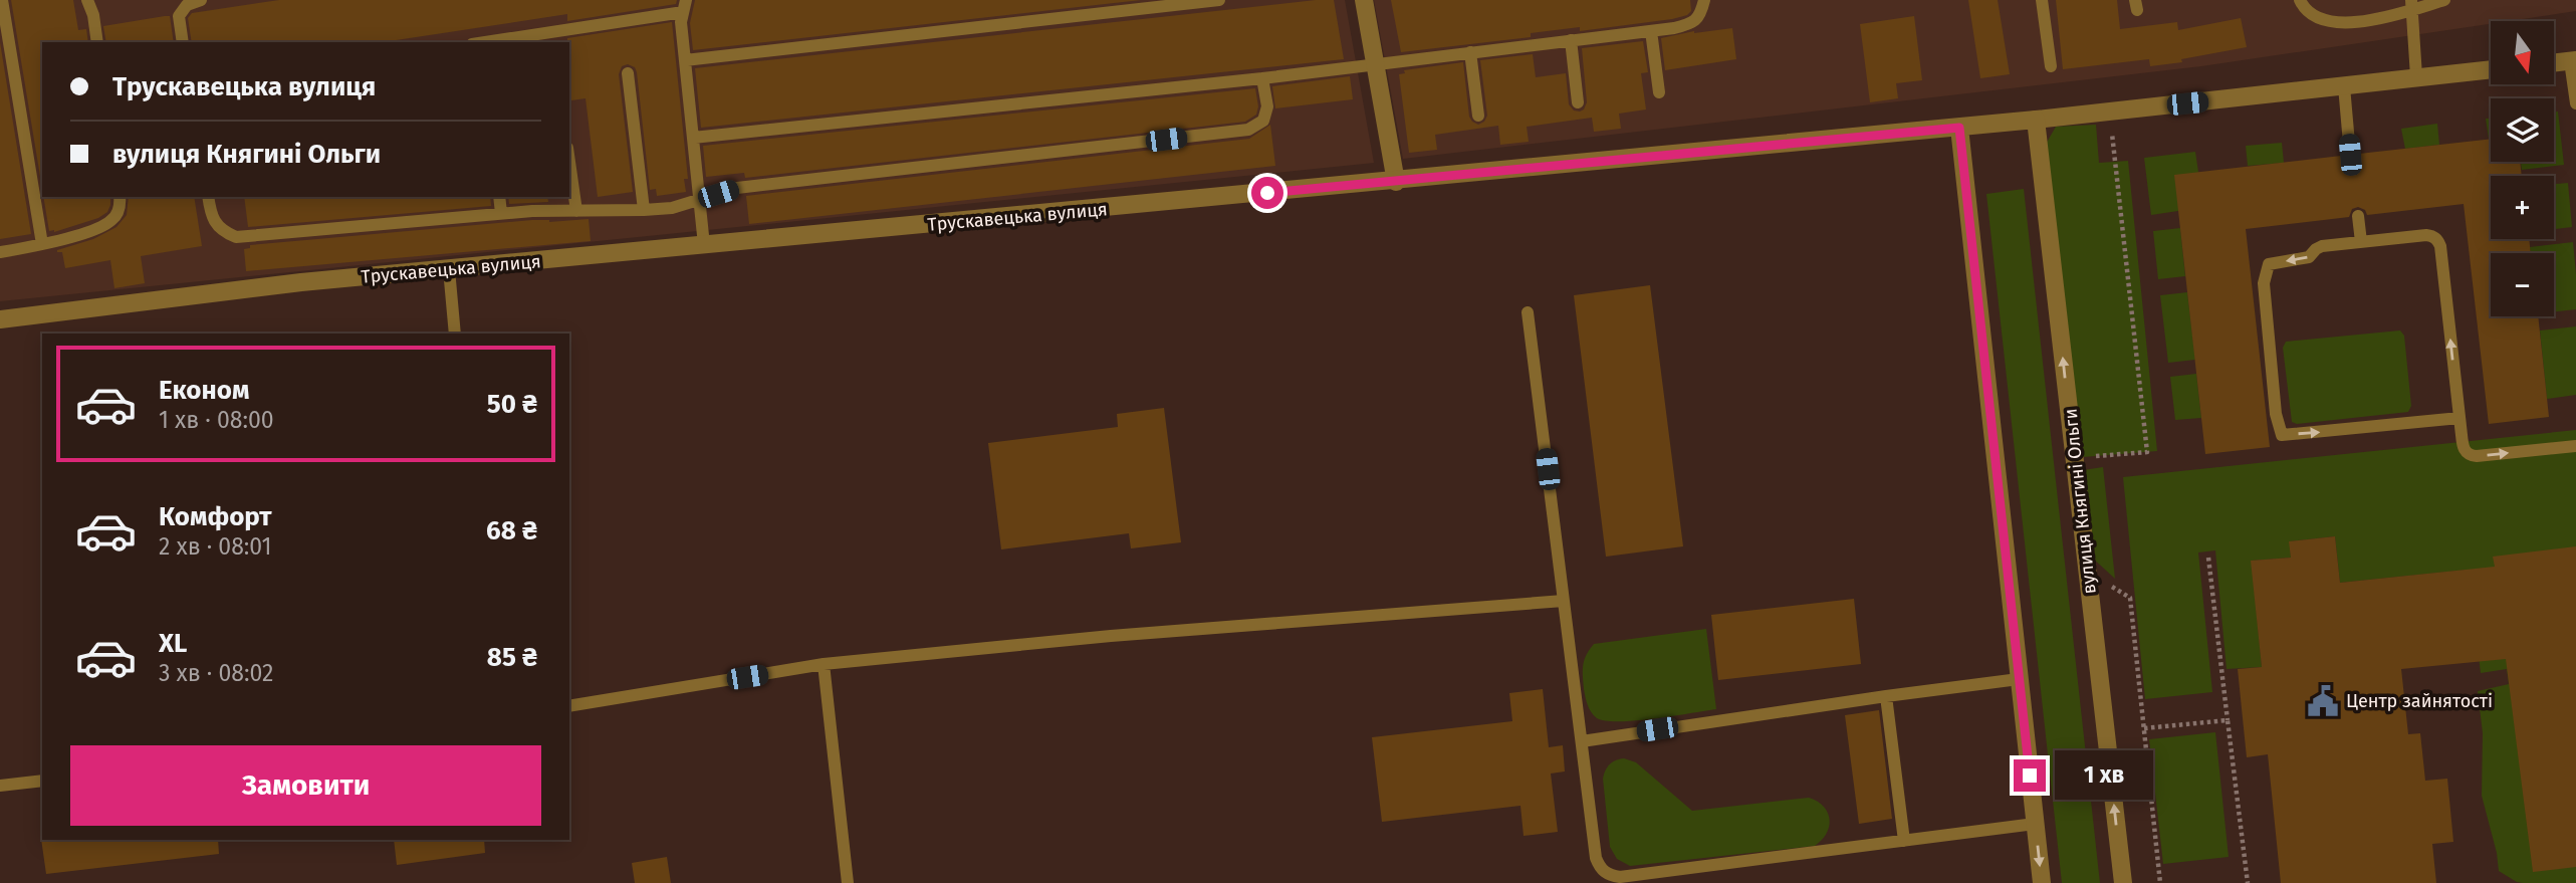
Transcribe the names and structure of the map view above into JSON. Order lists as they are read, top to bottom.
{
  "streets": {
    "street": ["Трускавецька вулиця", "вулиця Княгині Ольги"]
  },
  "crossings": [
    ["Трускавецька вулиця", "вулиця Княгині Ольги"]
  ],
  "places": {
    "public building": ["Центр зайнятості"]
  },
  "north": "bottom",
  "page": {
    "map_buttons": ["+", "−"],
    "banner": ["Трускавецька вулиця", "вулиця Княгині Ольги"],
    "list": [
      {
        "name": "Економ",
        "note": "1 хв · 08:00",
        "value": "50 ₴"
      },
      {
        "name": "Комфорт",
        "note": "2 хв · 08:01",
        "value": "68 ₴"
      },
      {
        "name": "XL",
        "note": "3 хв · 08:02",
        "value": "85 ₴"
      }
    ],
    "buttons": "Замовити",
    "bubble": "1 хв"
  }
}
